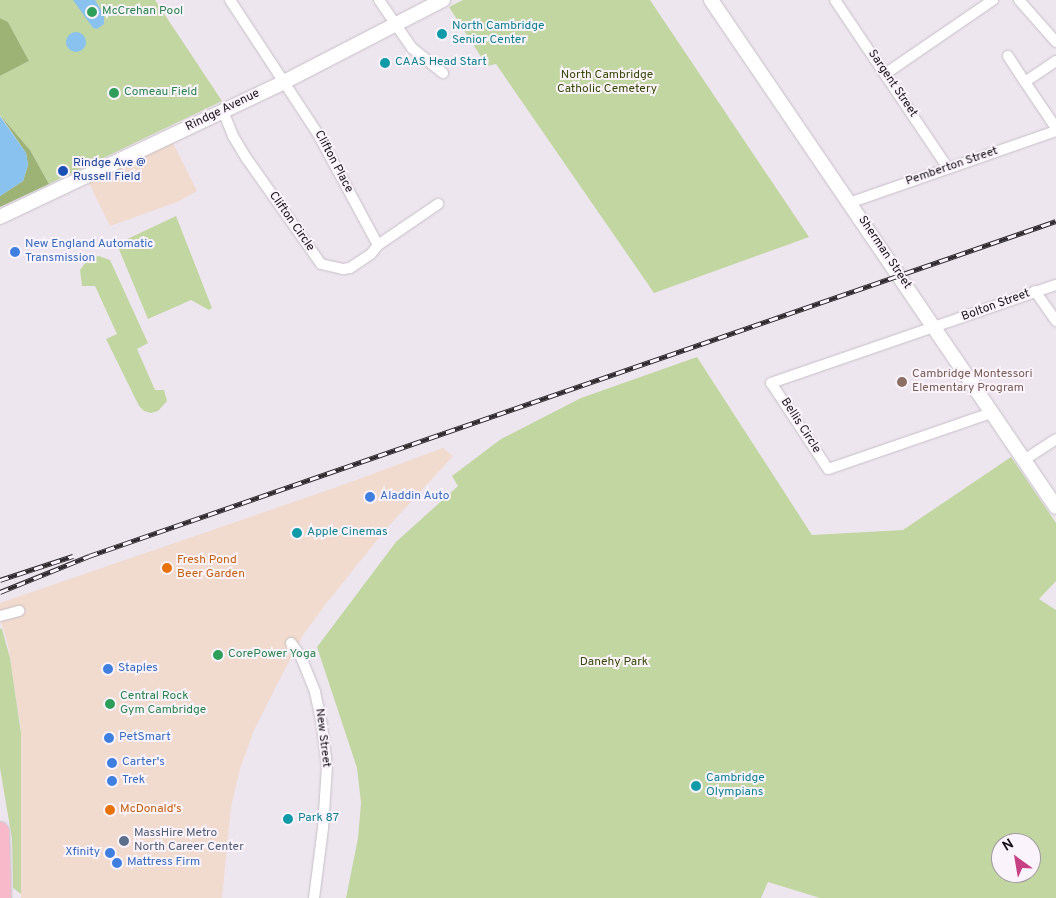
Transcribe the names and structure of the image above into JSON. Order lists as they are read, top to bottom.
{
  "streets": {
    "street": [
      "Sargent Street",
      "Rindge Avenue",
      "Clifton Place",
      "Pemberton Street",
      "Clifton Circle",
      "Sherman Street",
      "Bolton Street",
      "Bellis Circle",
      "New Street"
    ]
  },
  "crossings": [
    ["Sargent Street", "Pemberton Street"],
    ["Rindge Avenue", "Clifton Place"],
    ["Rindge Avenue", "Clifton Circle"],
    ["Clifton Place", "Clifton Circle"],
    ["Pemberton Street", "Sherman Street"],
    ["Sherman Street", "Bolton Street"],
    ["Sherman Street", "Bellis Circle"],
    ["Bolton Street", "Bellis Circle"]
  ],
  "parks": ["North Cambridge Catholic Cemetery", "Danehy Park"],
  "places": [
    "McCrehan Pool",
    "North Cambridge Senior Center",
    "CAAS Head Start",
    "Comeau Field",
    "Rindge Ave @ Russell Field",
    "New England Automatic Transmission",
    "Cambridge Montessori Elementary Program",
    "Aladdin Auto",
    "Apple Cinemas",
    "Fresh Pond Beer Garden",
    "CorePower Yoga",
    "Staples",
    "Central Rock Gym Cambridge",
    "PetSmart",
    "Carter's",
    "Trek",
    "Cambridge Olympians",
    "McDonald's",
    "Park 87",
    "MassHire Metro North Career Center",
    "Xfinity",
    "Mattress Firm"
  ],
  "north": "top left"
}
